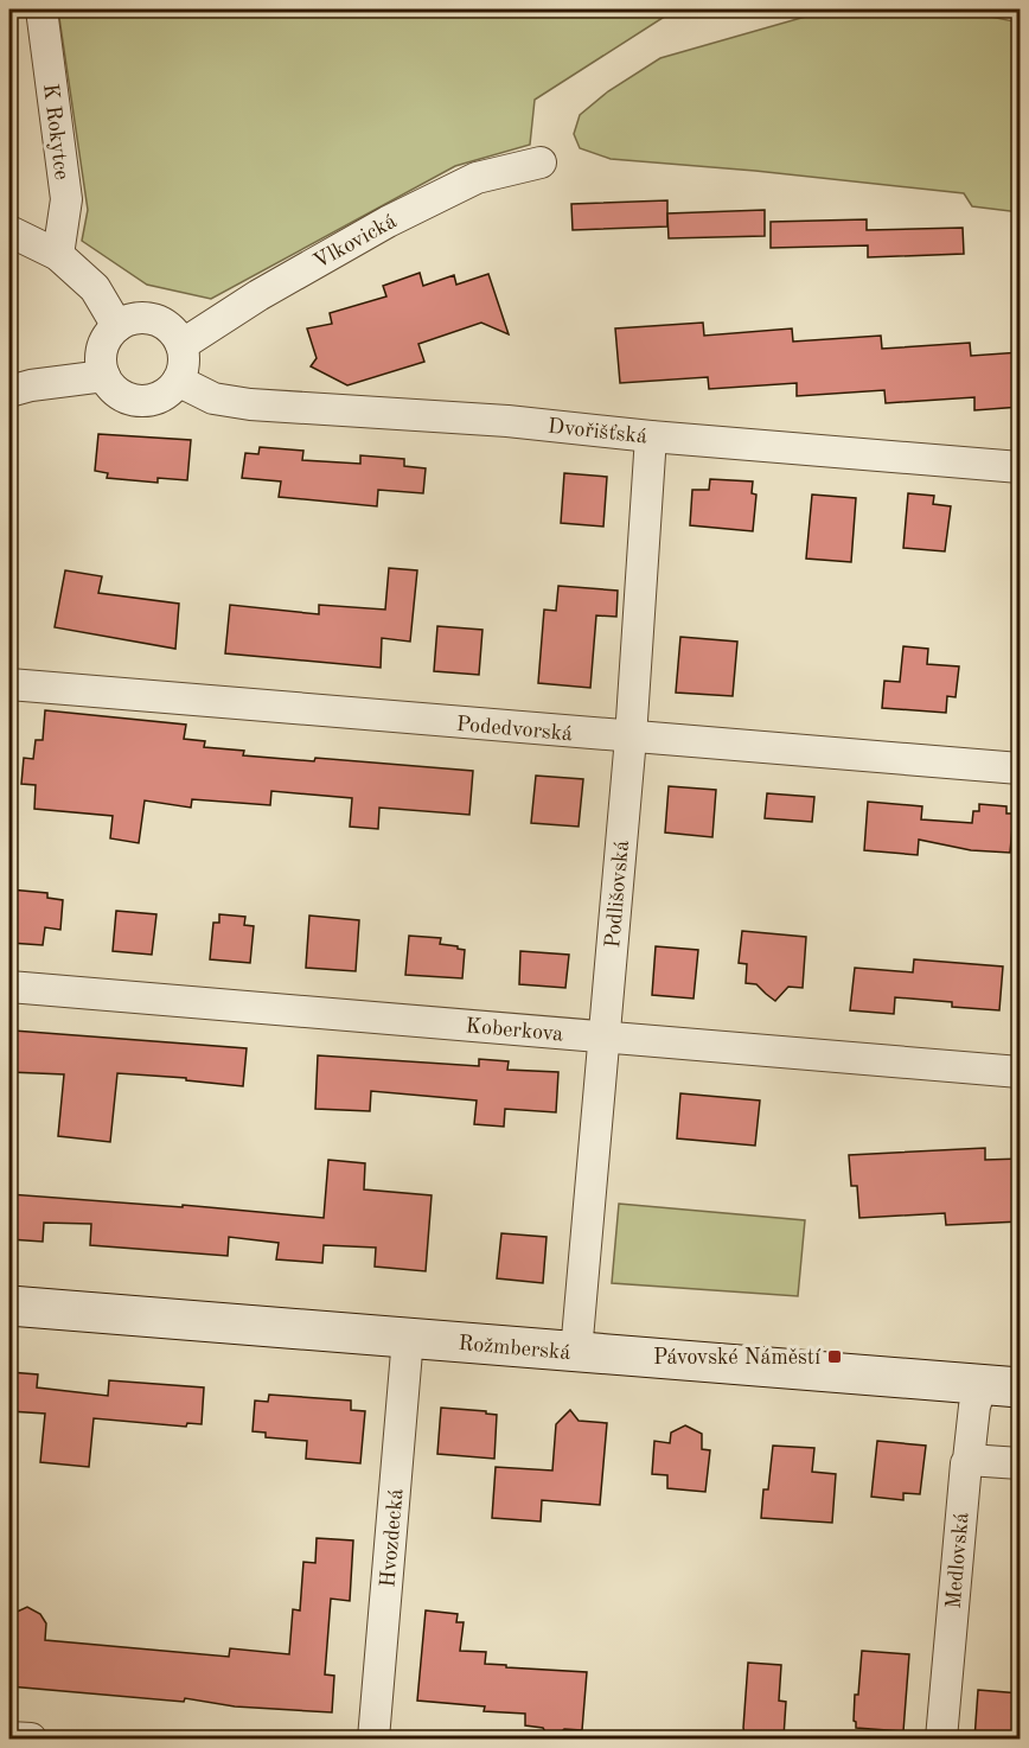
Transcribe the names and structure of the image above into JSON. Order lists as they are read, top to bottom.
{
  "streets": {
    "street": [
      "K Rokytce",
      "Vlkovická",
      "Dvořišťská",
      "Podedvorská",
      "Podlišovská",
      "Koberkova",
      "Rožmberská",
      "Hvozdecká",
      "Medlovská"
    ]
  },
  "crossings": [
    ["Vlkovická", "Dvořišťská"],
    ["Dvořišťská", "Podlišovská"],
    ["Podedvorská", "Podlišovská"],
    ["Podlišovská", "Koberkova"],
    ["Podlišovská", "Rožmberská"],
    ["Rožmberská", "Hvozdecká"],
    ["Rožmberská", "Medlovská"]
  ],
  "places": {
    "transit": ["Pávovské Náměstí"]
  }
}
